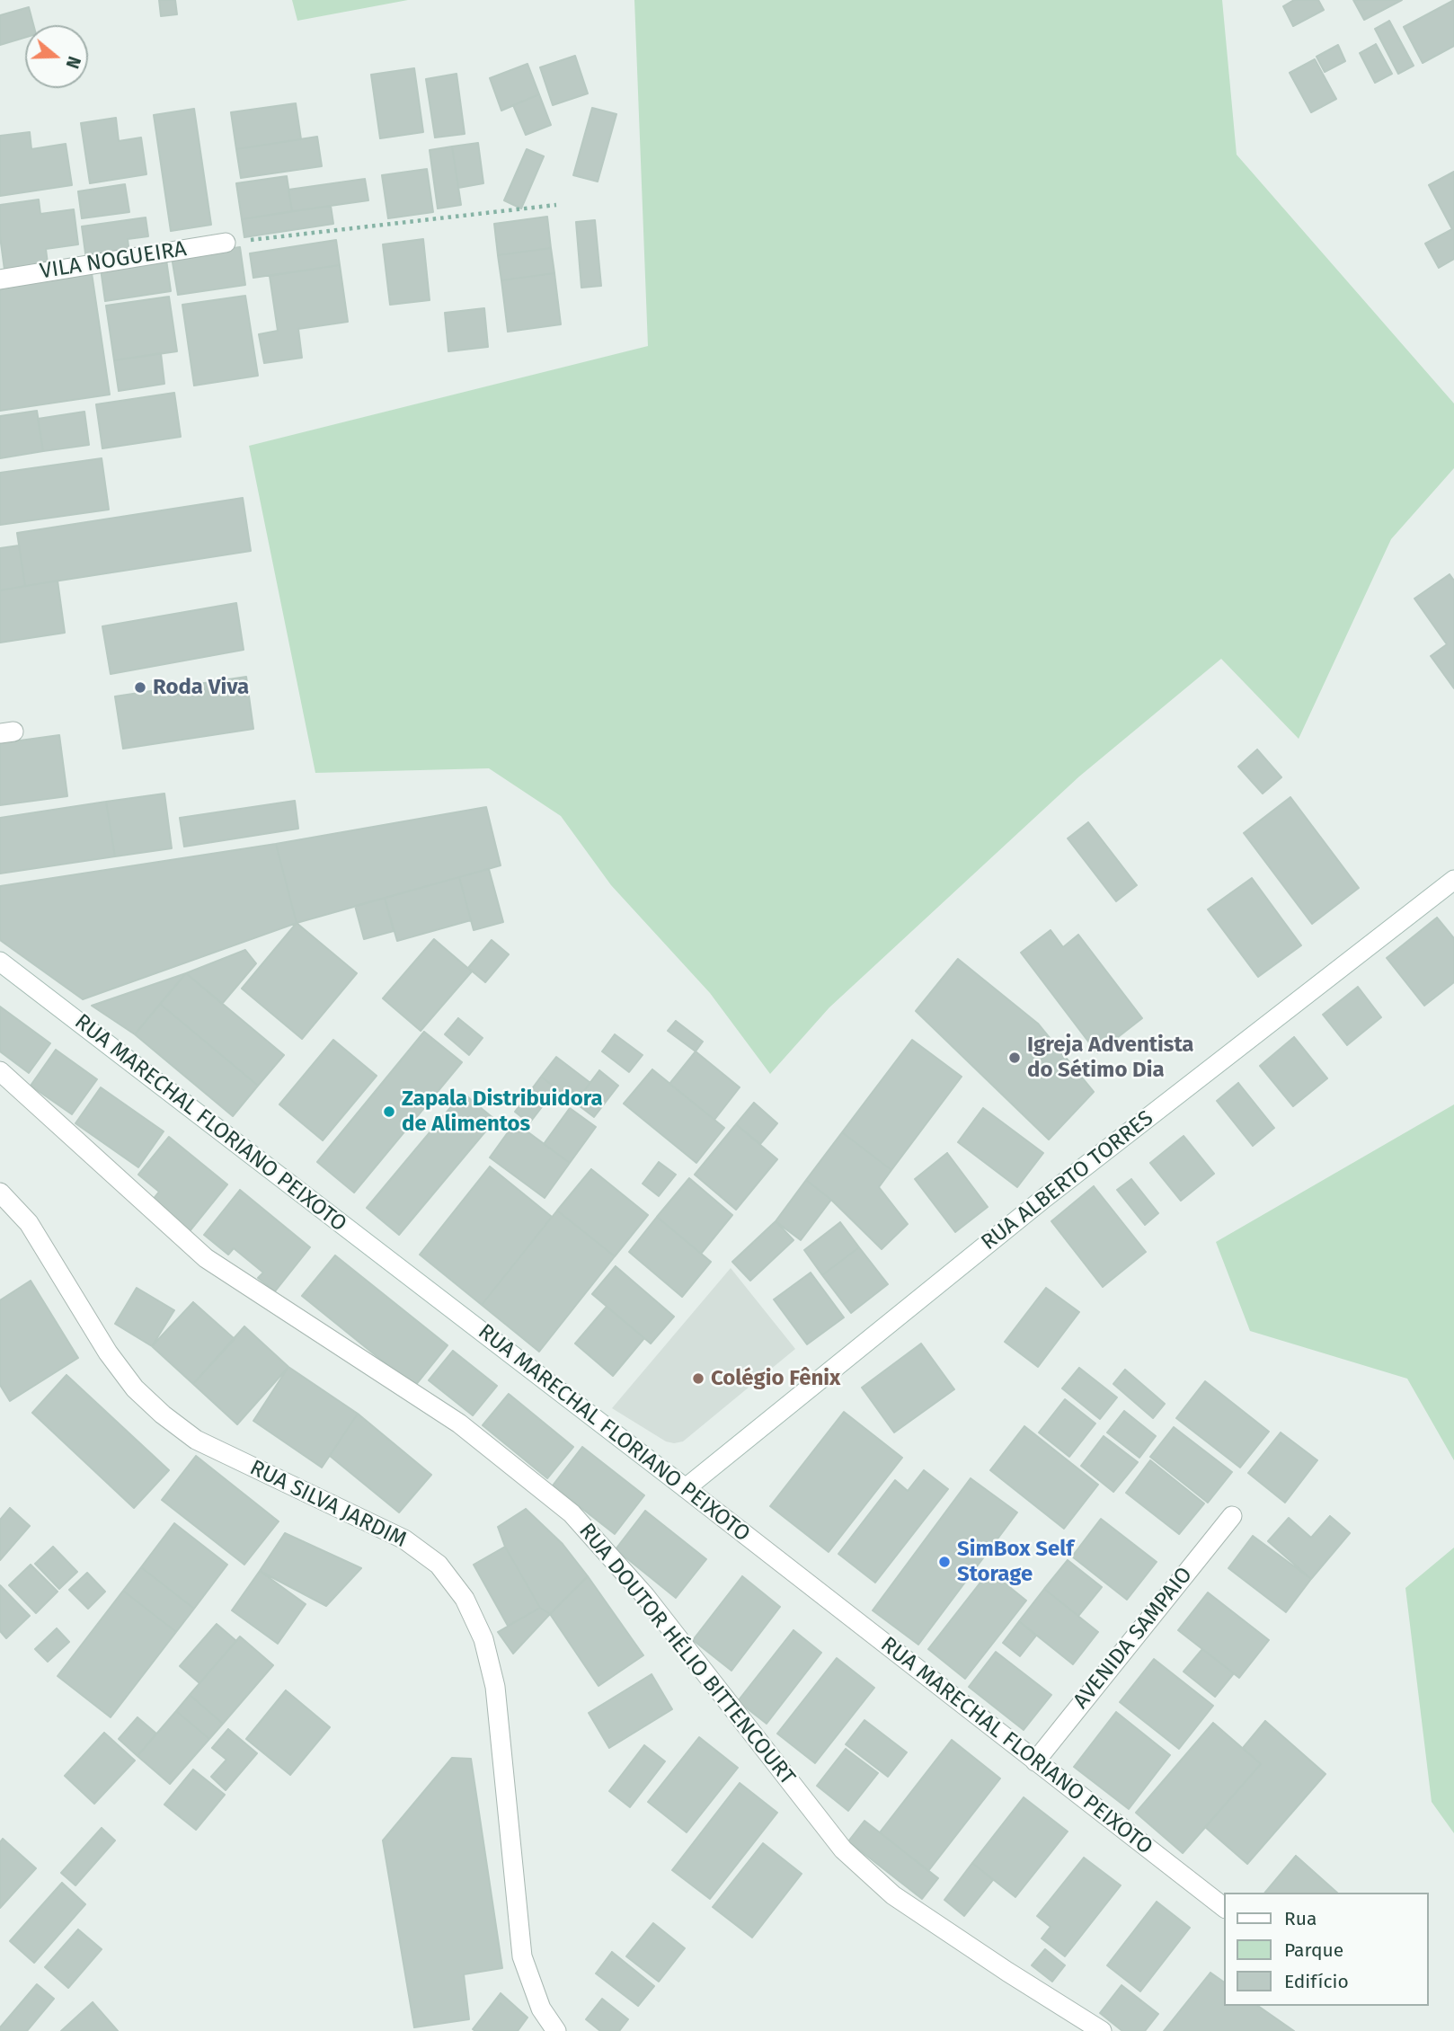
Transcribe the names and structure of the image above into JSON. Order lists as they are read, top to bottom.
{
  "streets": {
    "street": [
      "VILA NOGUEIRA",
      "RUA MARECHAL FLORIANO PEIXOTO",
      "RUA ALBERTO TORRES",
      "RUA SILVA JARDIM",
      "AVENIDA SAMPAIO",
      "RUA DOUTOR HÉLIO BITTENCOURT"
    ]
  },
  "crossings": [
    ["RUA MARECHAL FLORIANO PEIXOTO", "RUA ALBERTO TORRES"],
    ["RUA MARECHAL FLORIANO PEIXOTO", "AVENIDA SAMPAIO"]
  ],
  "places": [
    "Roda Viva",
    "Igreja Adventista do Sétimo Dia",
    "Zapala Distribuidora de Alimentos",
    "Colégio Fênix",
    "SimBox Self Storage"
  ],
  "legend": ["Rua", "Parque", "Edifício"],
  "north": "right"
}
